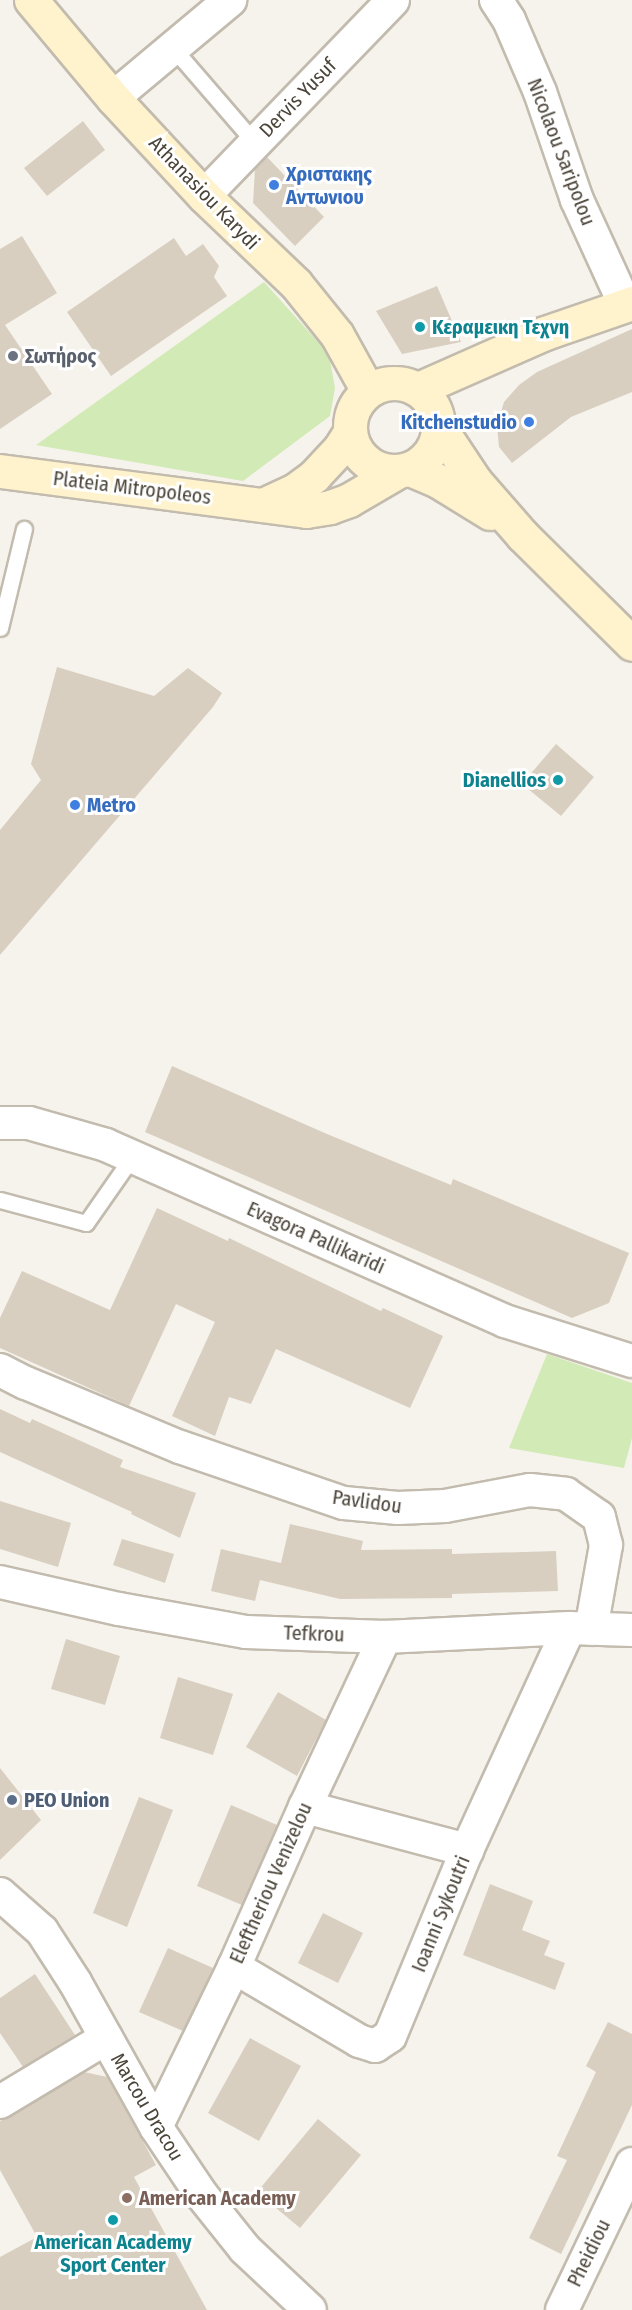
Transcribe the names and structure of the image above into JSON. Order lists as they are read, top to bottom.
{
  "streets": {
    "main road": ["Athanasiou Karydi", "Plateia Mitropoleos"],
    "street": [
      "Dervis Yusuf",
      "Nicolaou Saripolou",
      "Evagora Pallikaridi",
      "Pavlidou",
      "Tefkrou",
      "Eleftheriou Venizelou",
      "Ioanni Sykoutri",
      "Marcou Dracou",
      "Pheidiou"
    ]
  },
  "crossings": [
    ["Dervis Yusuf", "Athanasiou Karydi"],
    ["Athanasiou Karydi", "Plateia Mitropoleos"],
    ["Pavlidou", "Tefkrou"],
    ["Pavlidou", "Ioanni Sykoutri"],
    ["Tefkrou", "Eleftheriou Venizelou"],
    ["Tefkrou", "Ioanni Sykoutri"],
    ["Eleftheriou Venizelou", "Ioanni Sykoutri"],
    ["Eleftheriou Venizelou", "Marcou Dracou"]
  ],
  "places": [
    "Χριστακης Αντωνιου",
    "Κεραμεικη Τεχνη",
    "Σωτήρος",
    "Kitchenstudio",
    "Dianellios",
    "Metro",
    "PEO Union",
    "American Academy",
    "American Academy Sport Center"
  ]
}
